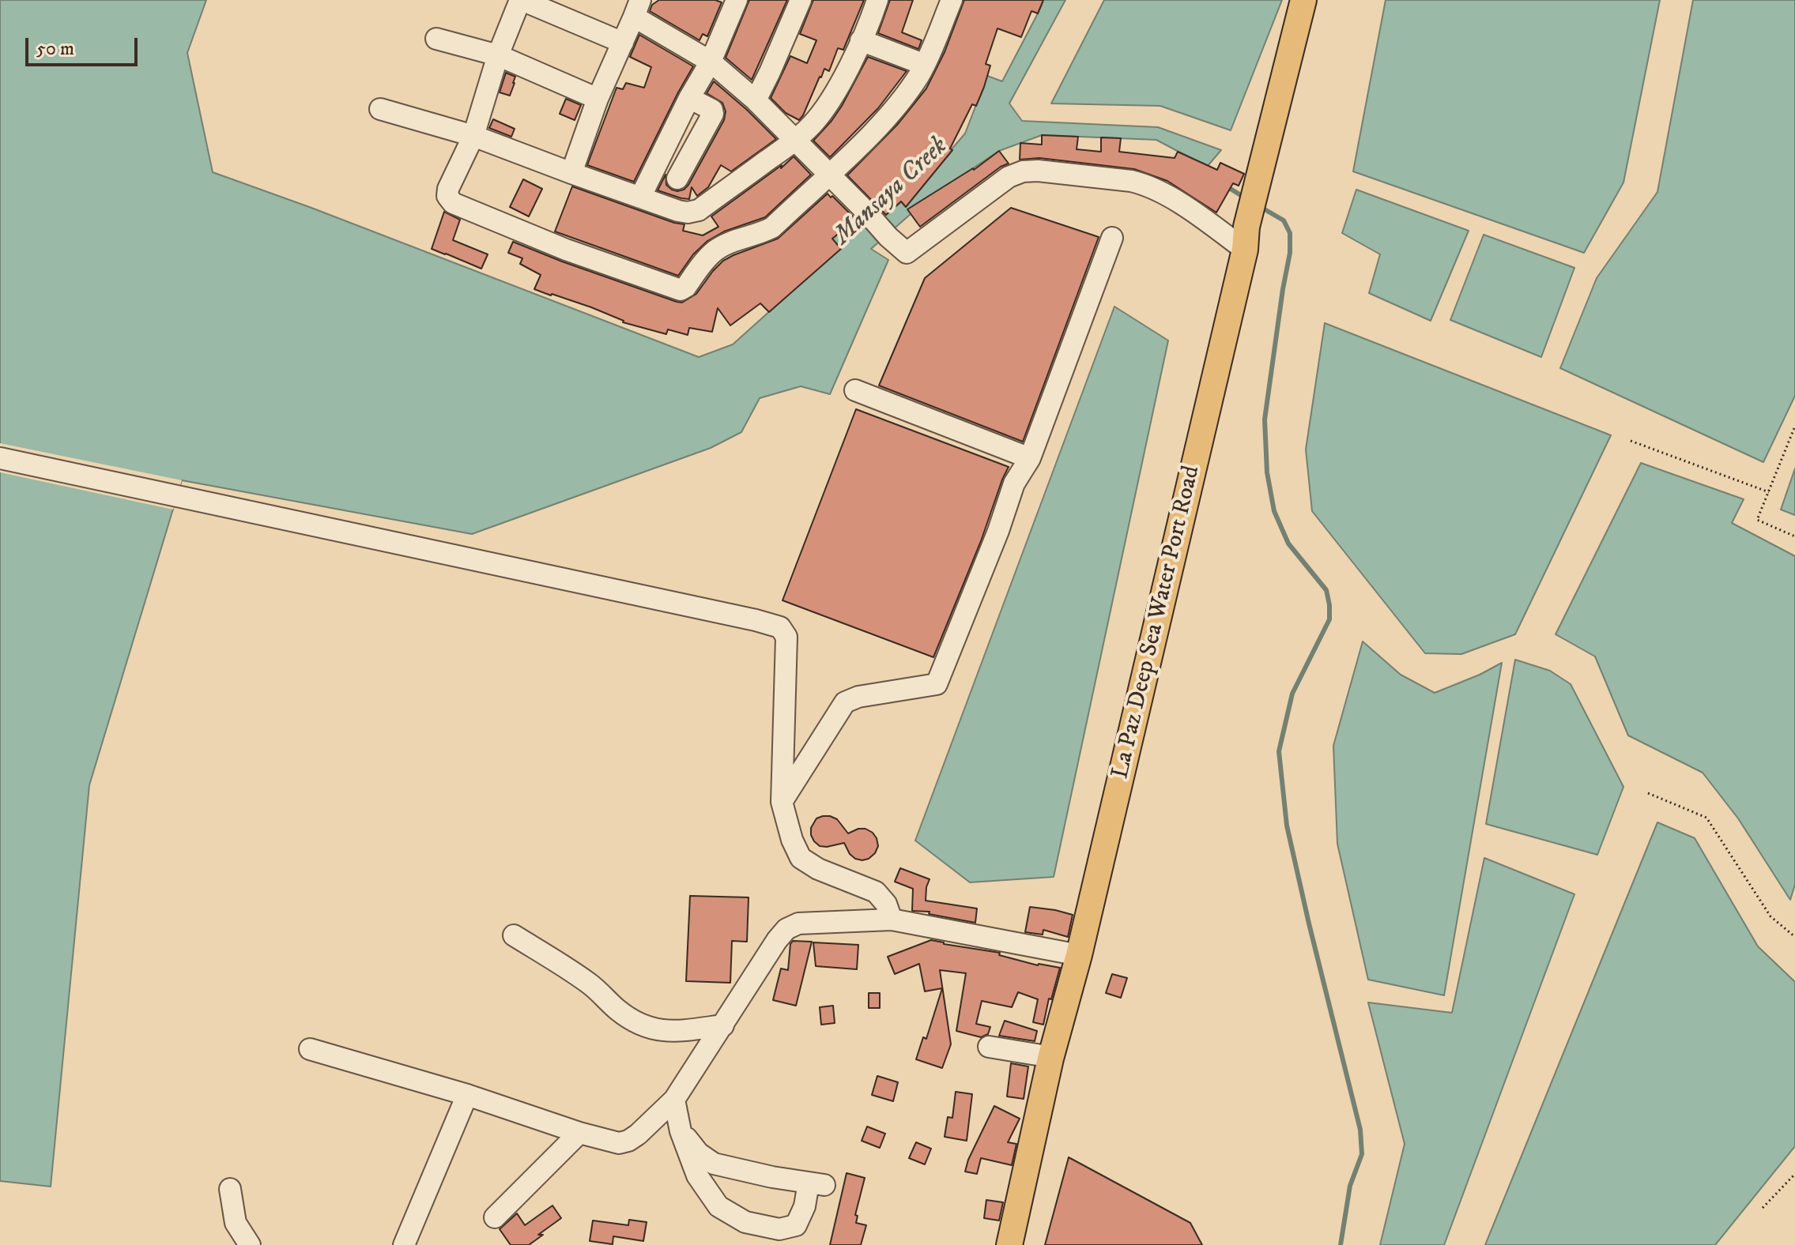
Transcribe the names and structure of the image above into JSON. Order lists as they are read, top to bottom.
{
  "streets": {
    "main road": ["La Paz Deep Sea Water Port Road"]
  },
  "water": ["Mansaya Creek"],
  "scale_bar": "50 m"
}
